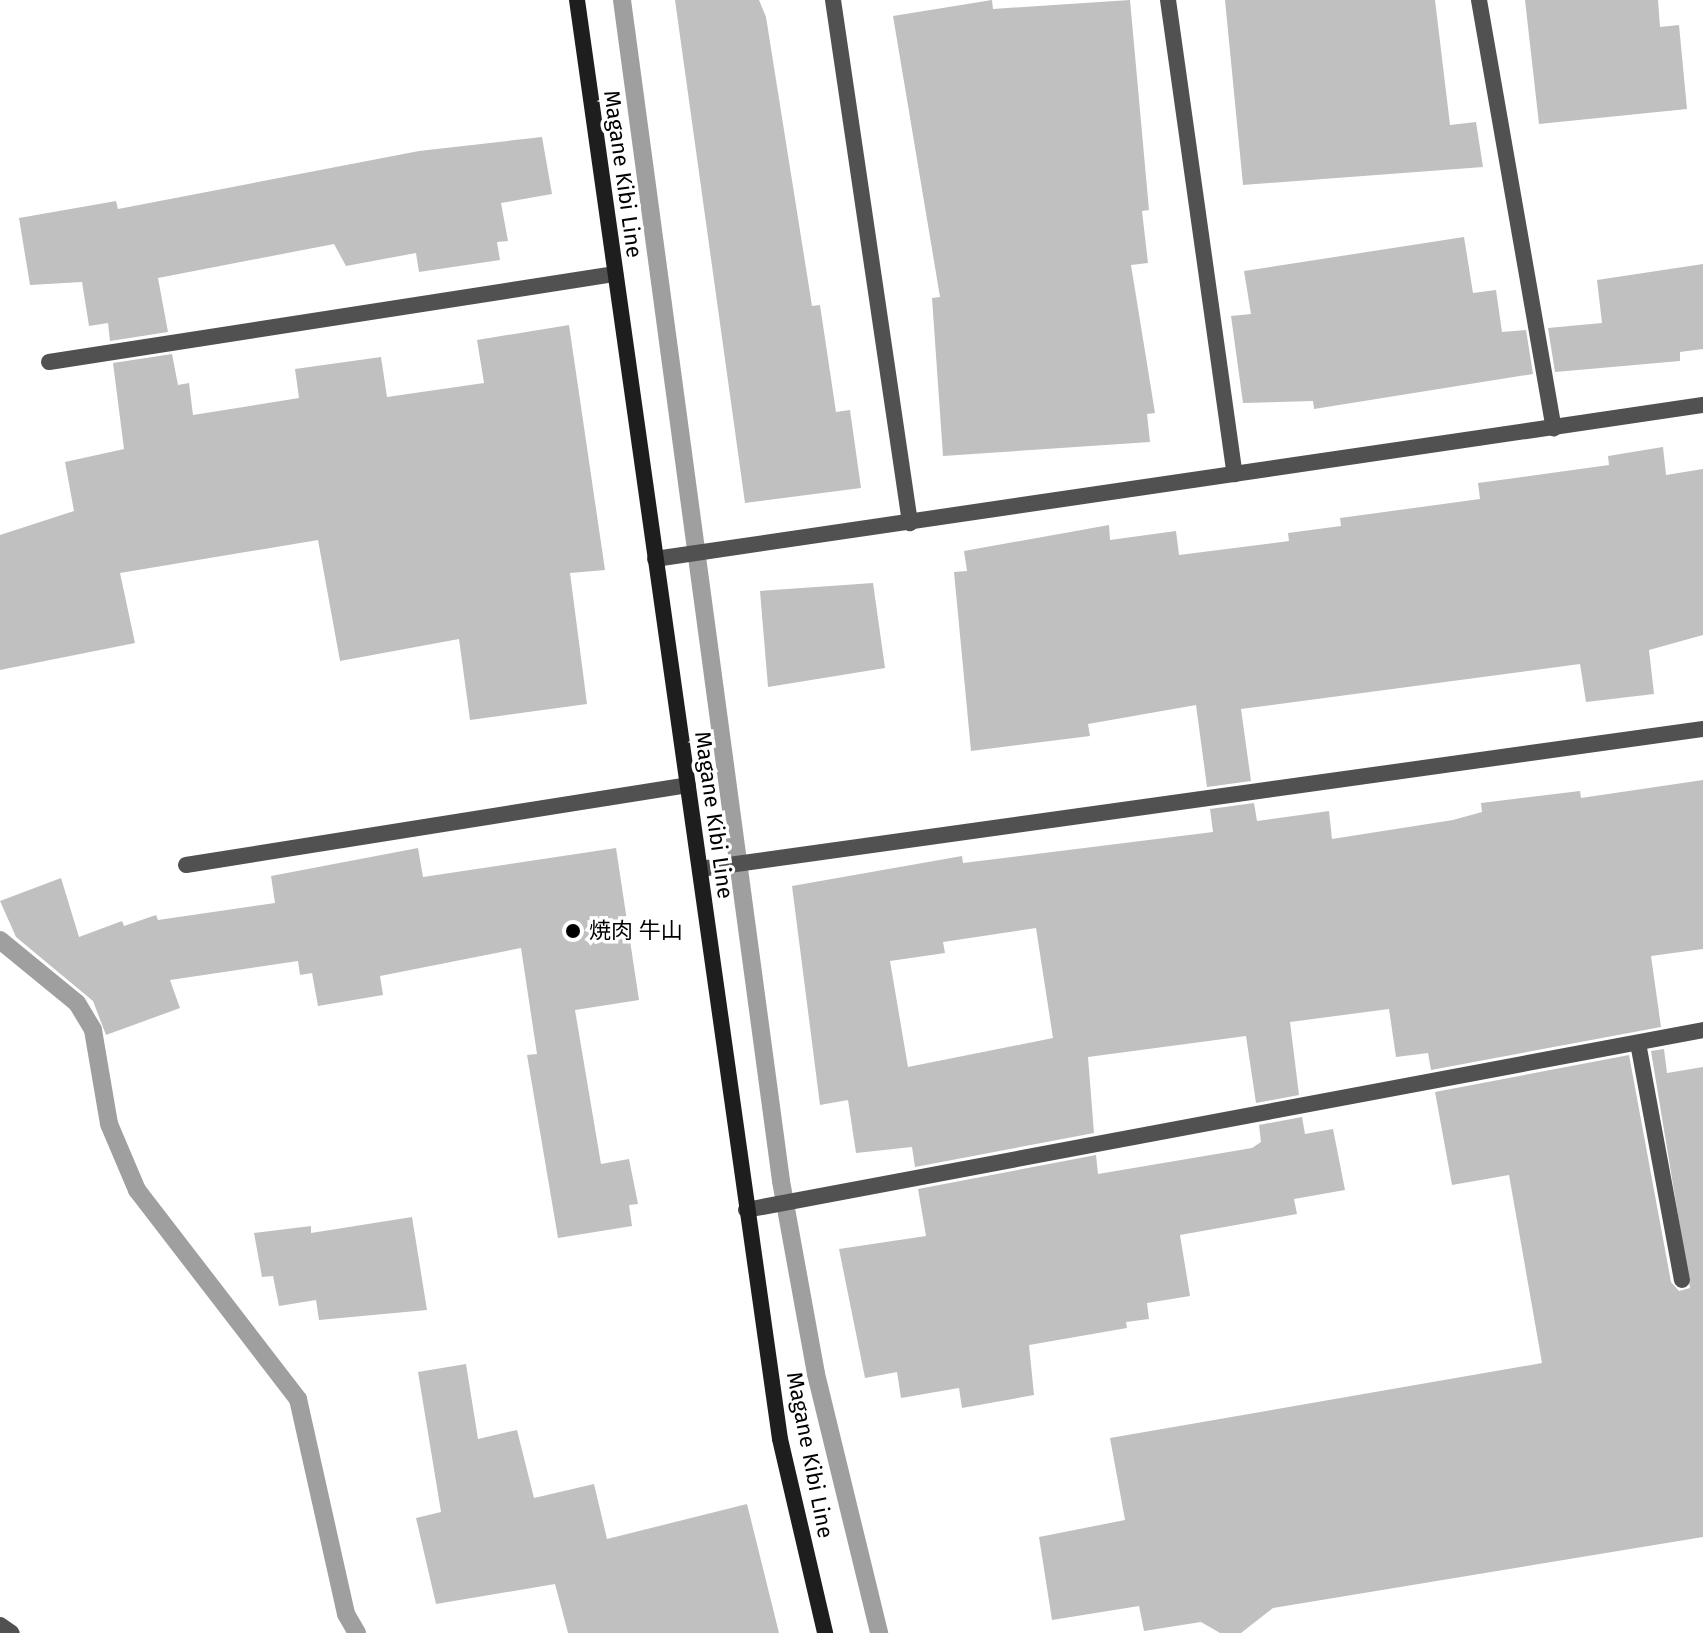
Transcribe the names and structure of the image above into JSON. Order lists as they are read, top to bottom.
{
  "streets": {
    "main road": ["Magane Kibi Line"]
  },
  "places": ["焼肉 牛山"]
}
